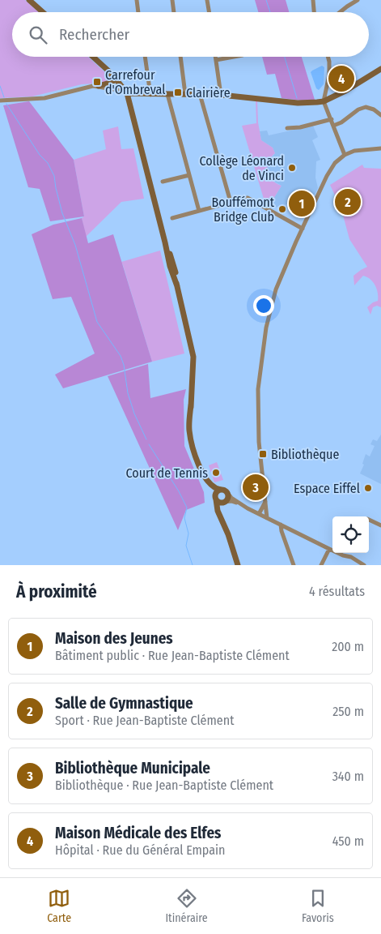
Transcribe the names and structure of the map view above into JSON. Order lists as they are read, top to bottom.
{
  "places": {
    "transit": ["Carrefour d'Ombreval", "Clairière", "Bibliothèque"],
    "other": [
      "Collège Léonard de Vinci",
      "Bouffémont Bridge Club",
      "Court de Tennis",
      "Espace Eiffel"
    ]
  },
  "page": {
    "search": "Rechercher",
    "pins": [
      "4",
      "2",
      "1",
      "3"
    ],
    "heading": ["À proximité", "4 résultats"],
    "list": [
      {
        "mark": "1",
        "name": "Maison des Jeunes",
        "note": "Bâtiment public · Rue Jean-Baptiste Clément",
        "value": "200 m"
      },
      {
        "mark": "2",
        "name": "Salle de Gymnastique",
        "note": "Sport · Rue Jean-Baptiste Clément",
        "value": "250 m"
      },
      {
        "mark": "3",
        "name": "Bibliothèque Municipale",
        "note": "Bibliothèque · Rue Jean-Baptiste Clément",
        "value": "340 m"
      },
      {
        "mark": "4",
        "name": "Maison Médicale des Elfes",
        "note": "Hôpital · Rue du Général Empain",
        "value": "450 m"
      }
    ],
    "nav": ["Carte", "Itinéraire", "Favoris"]
  }
}
